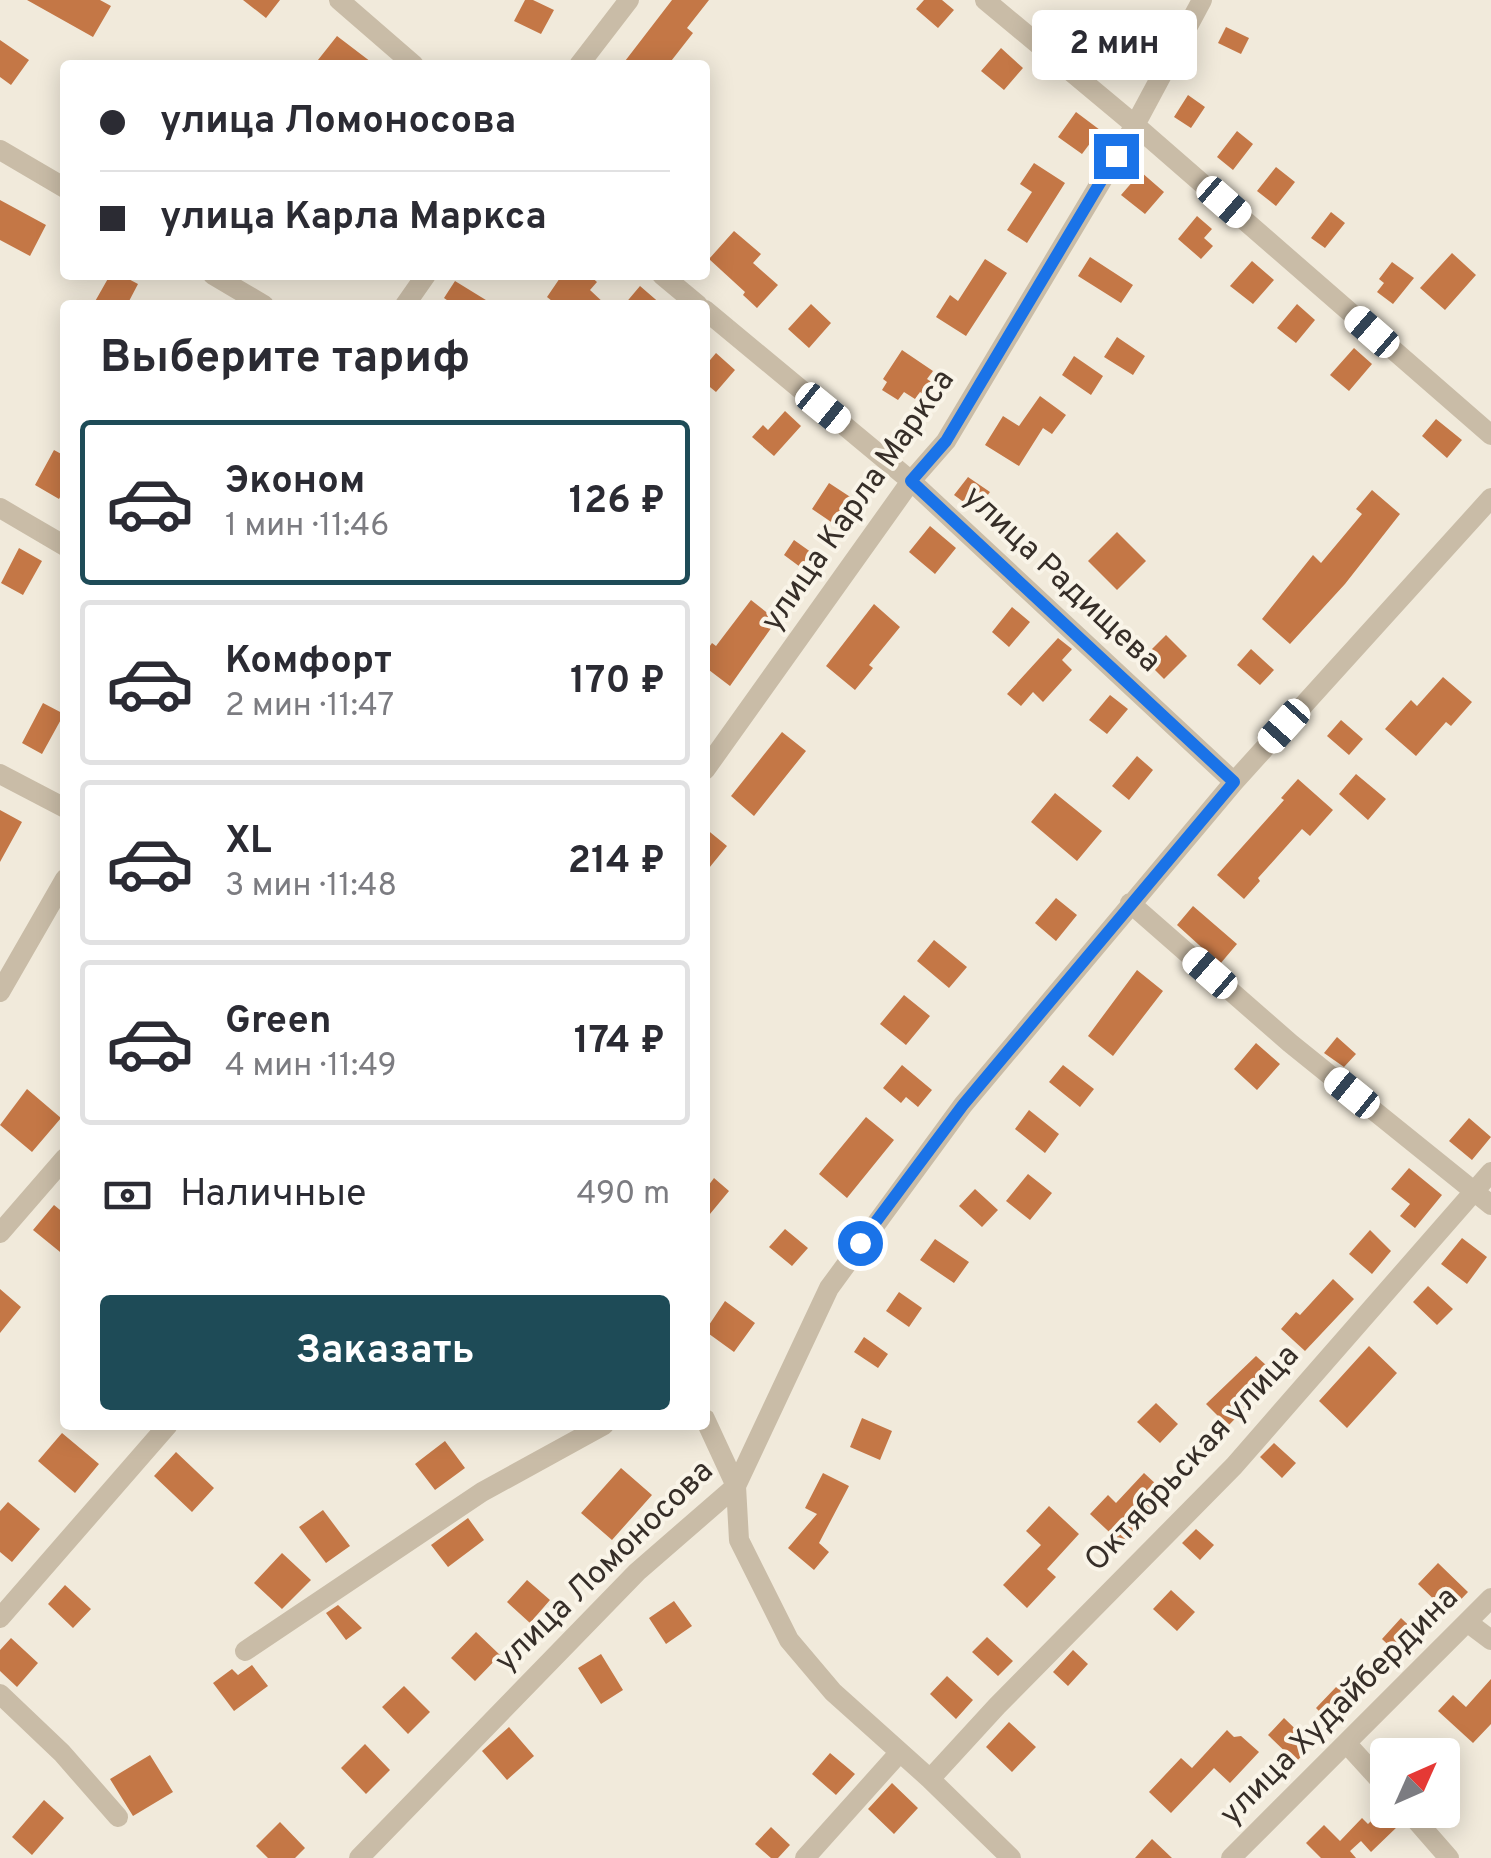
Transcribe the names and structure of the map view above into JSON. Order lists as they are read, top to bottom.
{
  "streets": {
    "street": [
      "улица Карла Маркса",
      "улица Радищева",
      "Октябрьская улица",
      "улица Ломоносова",
      "улица Худайбердина"
    ]
  },
  "crossings": [
    ["улица Карла Маркса", "улица Радищева"],
    ["улица Радищева", "улица Ломоносова"]
  ],
  "north": "top right",
  "page": {
    "bubble": "2 мин",
    "banner": ["улица Ломоносова", "улица Карла Маркса"],
    "heading": "Выберите тариф",
    "list": [
      {
        "name": "Эконом",
        "note": "1 мин · 11:46",
        "value": "126 ₽"
      },
      {
        "name": "Комфорт",
        "note": "2 мин · 11:47",
        "value": "170 ₽"
      },
      {
        "name": "XL",
        "note": "3 мин · 11:48",
        "value": "214 ₽"
      },
      {
        "name": "Green",
        "note": "4 мин · 11:49",
        "value": "174 ₽"
      }
    ],
    "pay": ["Наличные", "490 m"],
    "buttons": "Заказать"
  }
}
